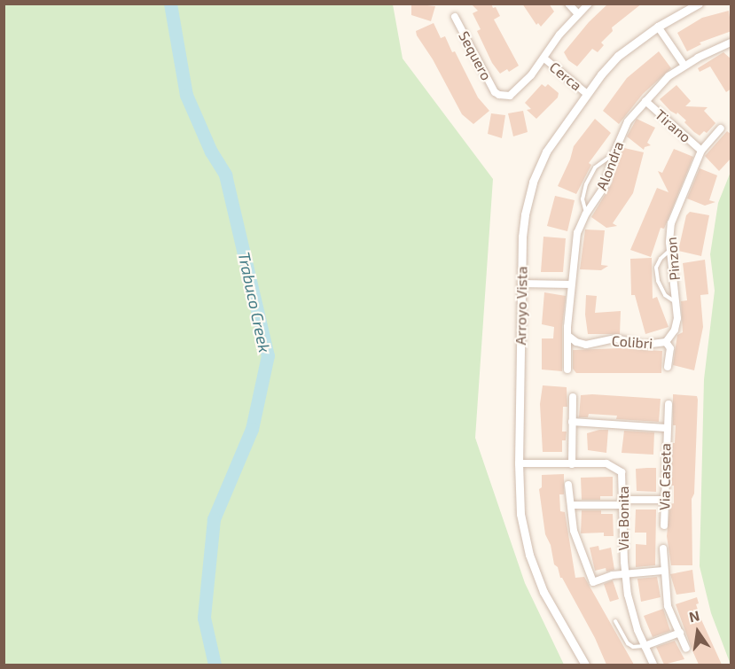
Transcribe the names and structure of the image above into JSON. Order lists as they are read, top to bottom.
{
  "streets": {
    "street": [
      "Sequero",
      "Cerca",
      "Tirano",
      "Alondra",
      "Pinzon",
      "Arroyo Vista",
      "Colibri",
      "Via Caseta",
      "Via Bonita"
    ]
  },
  "crossings": [
    ["Sequero", "Cerca"],
    ["Cerca", "Arroyo Vista"],
    ["Tirano", "Alondra"],
    ["Tirano", "Pinzon"],
    ["Alondra", "Colibri"],
    ["Pinzon", "Colibri"],
    ["Arroyo Vista", "Via Bonita"]
  ],
  "water": ["Trabuco Creek"],
  "north": "top"
}
